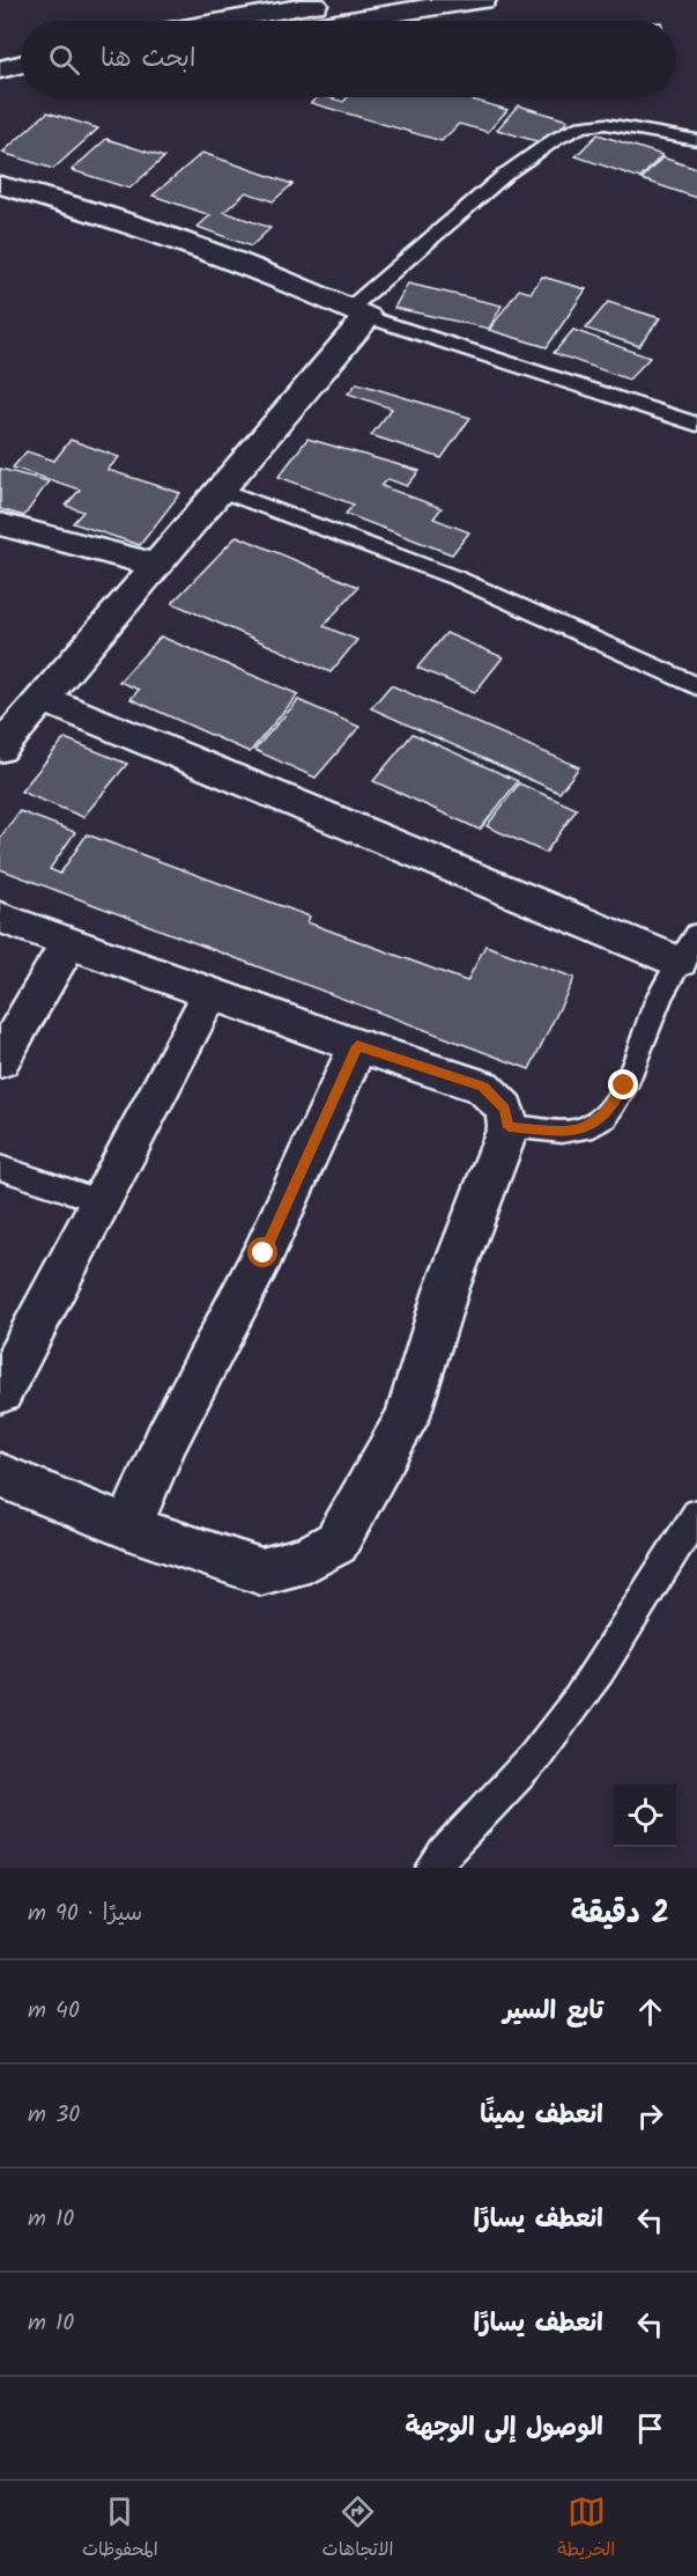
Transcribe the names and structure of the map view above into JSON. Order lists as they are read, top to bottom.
{
  "page": {
    "search": "ابحث هنا",
    "heading": ["2 دقيقة", "سيرًا · 90 m"],
    "list": [
      ["تابع السير", "40 m"],
      ["انعطف يمينًا", "30 m"],
      ["انعطف يسارًا", "10 m"],
      ["انعطف يسارًا", "10 m"],
      "الوصول إلى الوجهة"
    ],
    "nav": ["الخريطة", "الاتجاهات", "المحفوظات"]
  }
}
